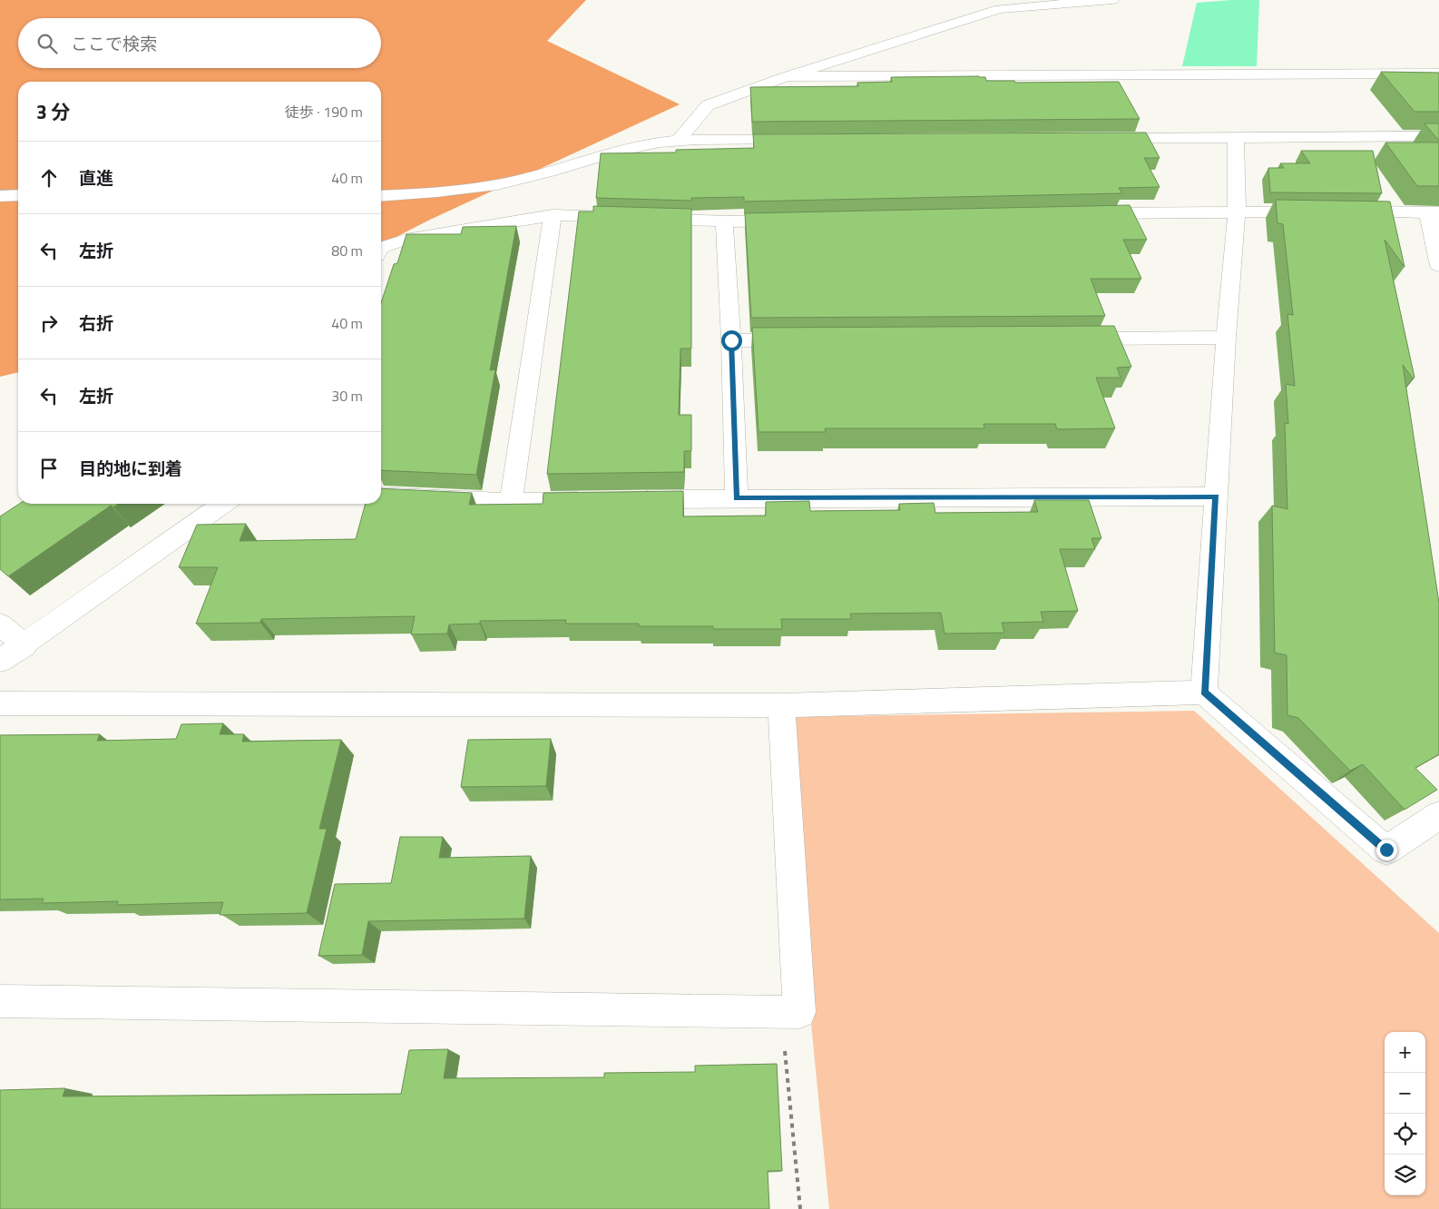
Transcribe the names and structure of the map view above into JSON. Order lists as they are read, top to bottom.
{
  "page": {
    "search": "ここで検索",
    "heading": ["3 分", "徒歩 · 190 m"],
    "list": [
      ["直進", "40 m"],
      ["左折", "80 m"],
      ["右折", "40 m"],
      ["左折", "30 m"],
      "目的地に到着"
    ],
    "map_buttons": ["+", "−"]
  }
}
